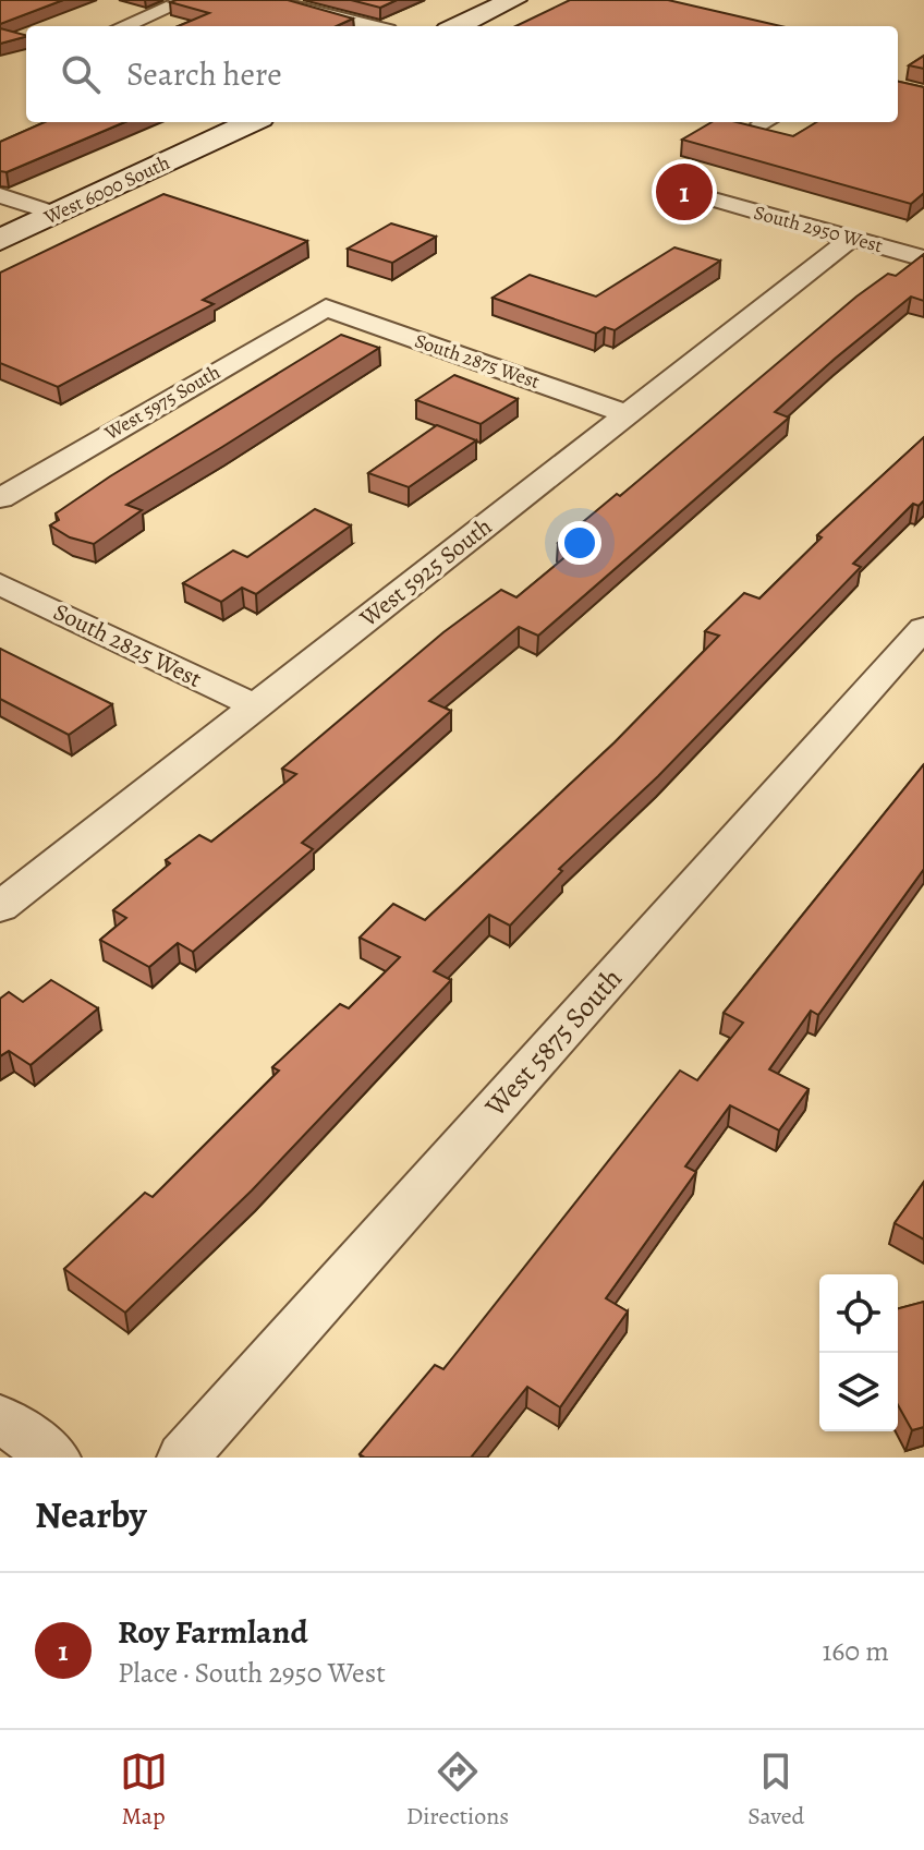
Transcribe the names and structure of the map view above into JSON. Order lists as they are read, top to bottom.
{
  "streets": {
    "street": [
      "West 6000 South",
      "South 2950 West",
      "South 2875 West",
      "West 5975 South",
      "West 5925 South",
      "South 2825 West",
      "West 5875 South"
    ]
  },
  "crossings": [
    ["South 2950 West", "West 5925 South"],
    ["South 2875 West", "West 5975 South"],
    ["South 2875 West", "West 5925 South"],
    ["West 5925 South", "South 2825 West"]
  ],
  "page": {
    "search": "Search here",
    "pins": "1",
    "heading": "Nearby",
    "list": [
      {
        "mark": "1",
        "name": "Roy Farmland",
        "note": "Place · South 2950 West",
        "value": "160 m"
      }
    ],
    "nav": ["Map", "Directions", "Saved"]
  }
}
